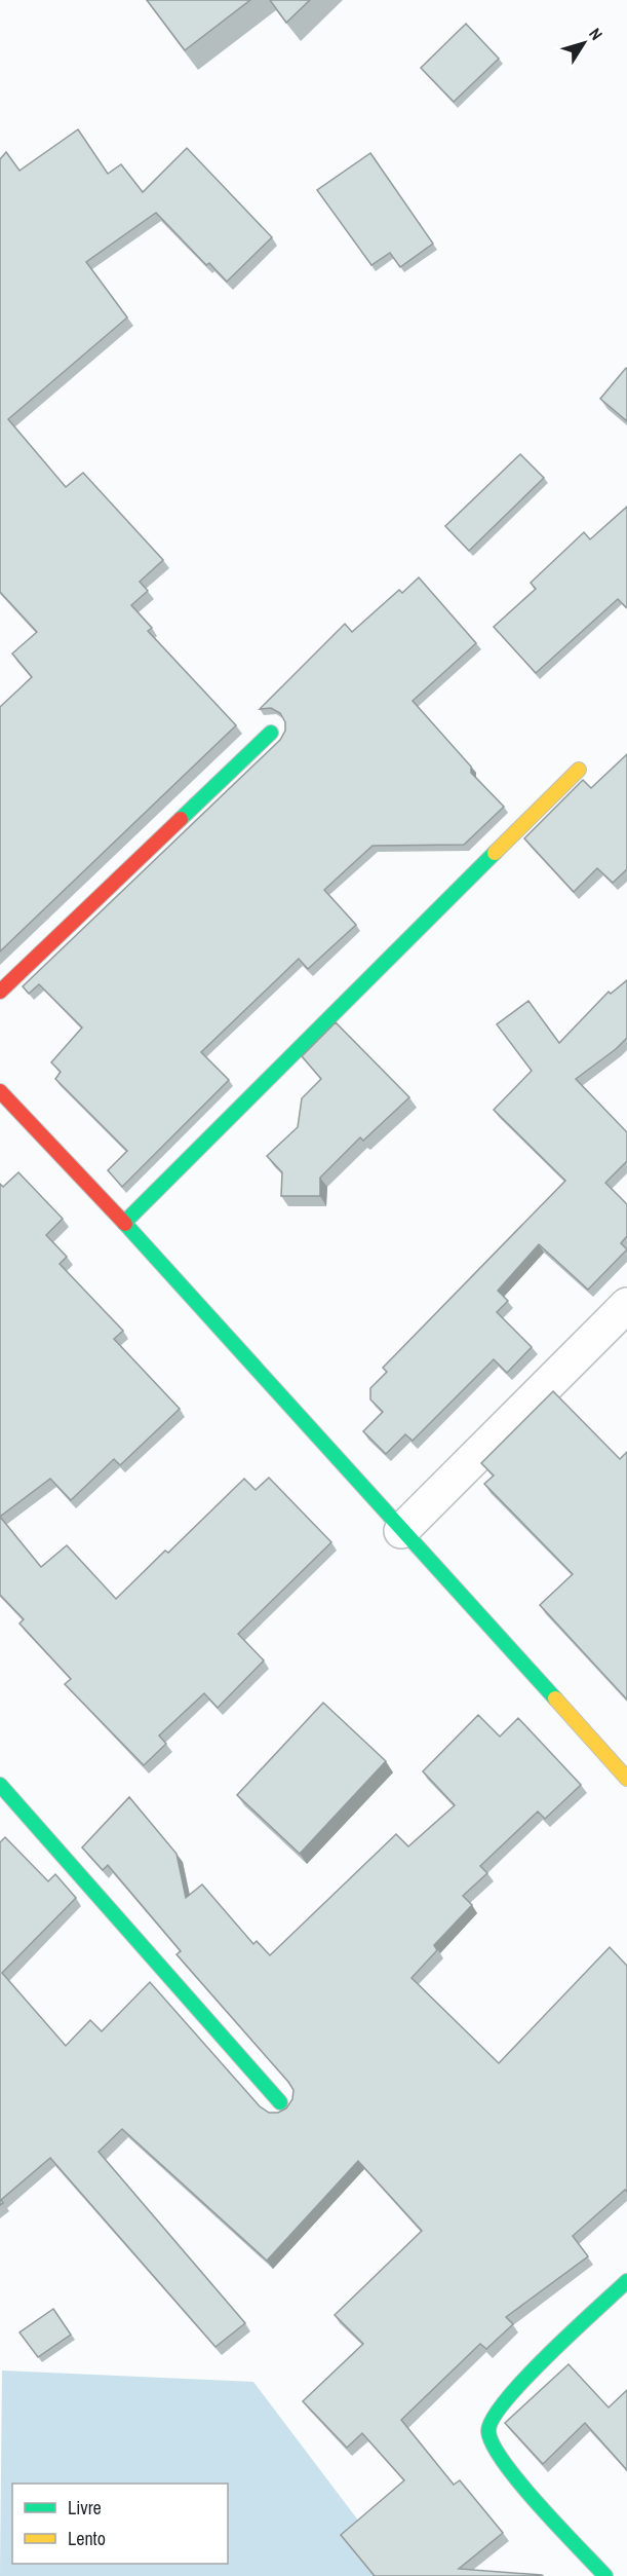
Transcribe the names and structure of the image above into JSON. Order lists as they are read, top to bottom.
{
  "legend": ["Livre", "Lento"],
  "north": "top right"
}
